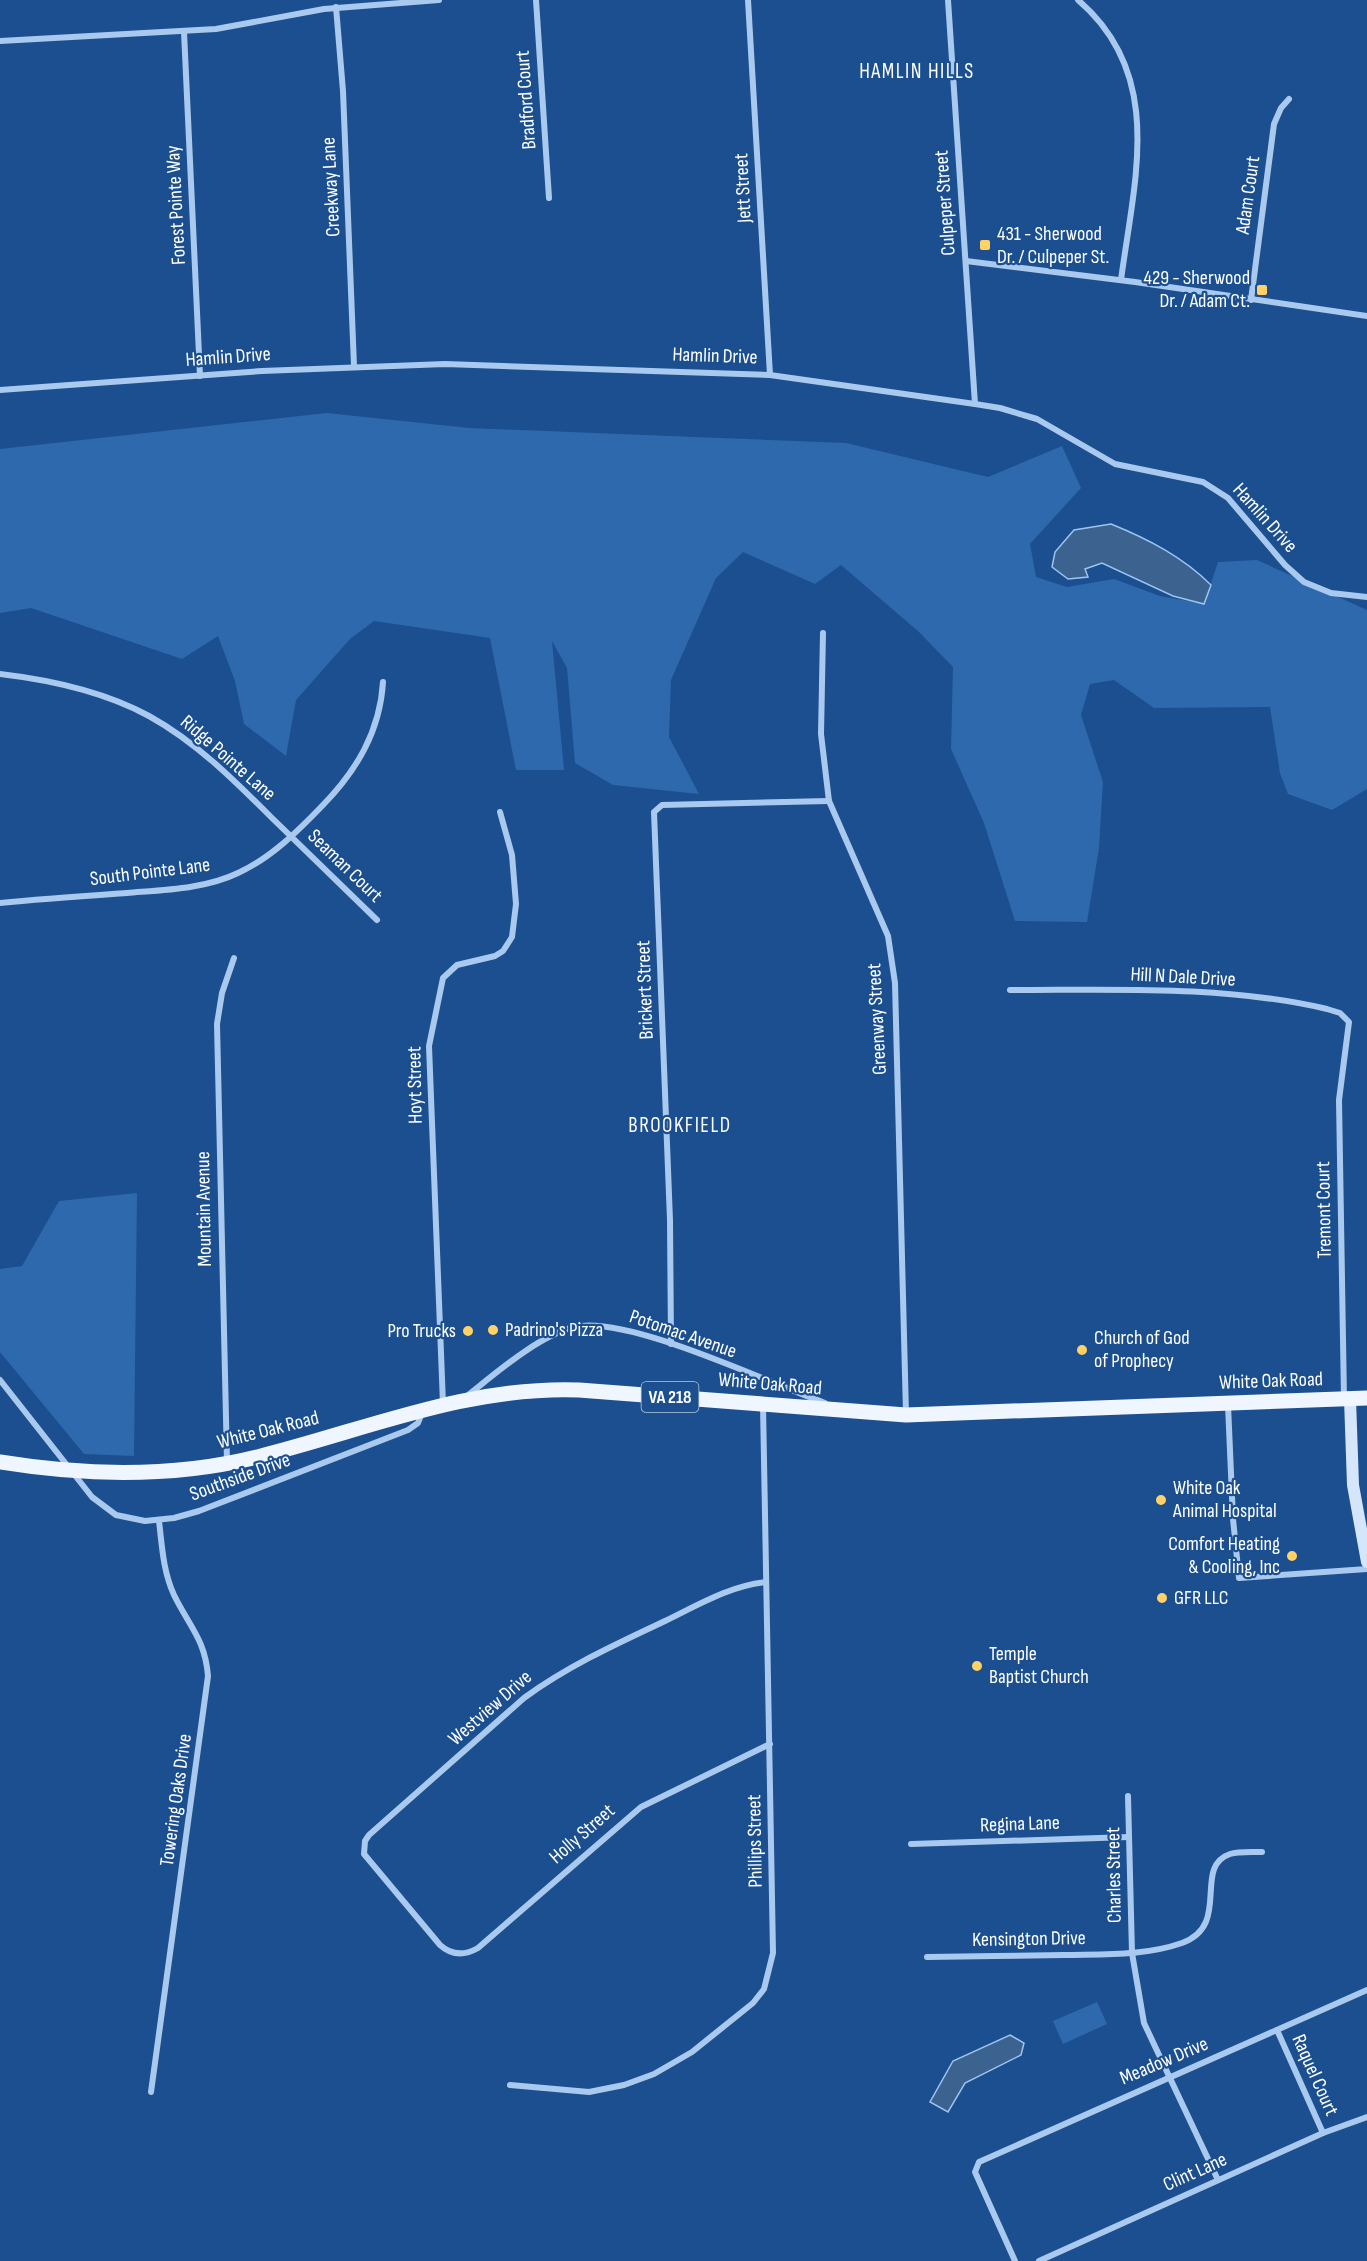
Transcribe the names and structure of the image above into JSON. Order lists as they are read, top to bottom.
{
  "streets": {
    "main road": ["White Oak Road", "VA 218"],
    "street": [
      "Bradford Court",
      "Creekway Lane",
      "Jett Street",
      "Adam Court",
      "Culpeper Street",
      "Forest Pointe Way",
      "Hamlin Drive",
      "Ridge Pointe Lane",
      "Seaman Court",
      "South Pointe Lane",
      "Hill N Dale Drive",
      "Brickert Street",
      "Greenway Street",
      "Hoyt Street",
      "Mountain Avenue",
      "Tremont Court",
      "Potomac Avenue",
      "Southside Drive",
      "Westview Drive",
      "Towering Oaks Drive",
      "Regina Lane",
      "Holly Street",
      "Phillips Street",
      "Charles Street",
      "Kensington Drive",
      "Meadow Drive",
      "Raquel Court",
      "Clint Lane"
    ]
  },
  "crossings": [
    ["Creekway Lane", "Hamlin Drive"],
    ["Jett Street", "Hamlin Drive"],
    ["Culpeper Street", "Hamlin Drive"],
    ["Forest Pointe Way", "Hamlin Drive"],
    ["Ridge Pointe Lane", "Seaman Court"],
    ["Ridge Pointe Lane", "South Pointe Lane"],
    ["Seaman Court", "South Pointe Lane"],
    ["Hill N Dale Drive", "Tremont Court"],
    ["Brickert Street", "Greenway Street"],
    ["Brickert Street", "Potomac Avenue"],
    ["Greenway Street", "White Oak Road"],
    ["Hoyt Street", "White Oak Road"],
    ["Mountain Avenue", "White Oak Road"],
    ["Tremont Court", "White Oak Road"],
    ["Potomac Avenue", "White Oak Road"],
    ["White Oak Road", "Southside Drive"],
    ["White Oak Road", "Phillips Street"],
    ["Southside Drive", "Towering Oaks Drive"],
    ["Westview Drive", "Holly Street"],
    ["Westview Drive", "Phillips Street"],
    ["Regina Lane", "Charles Street"],
    ["Holly Street", "Phillips Street"],
    ["Charles Street", "Kensington Drive"],
    ["Charles Street", "Meadow Drive"],
    ["Charles Street", "Clint Lane"],
    ["Meadow Drive", "Raquel Court"],
    ["Raquel Court", "Clint Lane"]
  ],
  "districts": ["HAMLIN HILLS", "BROOKFIELD"],
  "places": {
    "transit": ["431 - Sherwood Dr. / Culpeper St.", "429 - Sherwood Dr. / Adam Ct."],
    "other": [
      "Padrino's Pizza",
      "Pro Trucks",
      "Church of God of Prophecy",
      "White Oak Animal Hospital",
      "Comfort Heating & Cooling, Inc",
      "GFR LLC",
      "Temple Baptist Church"
    ]
  }
}
